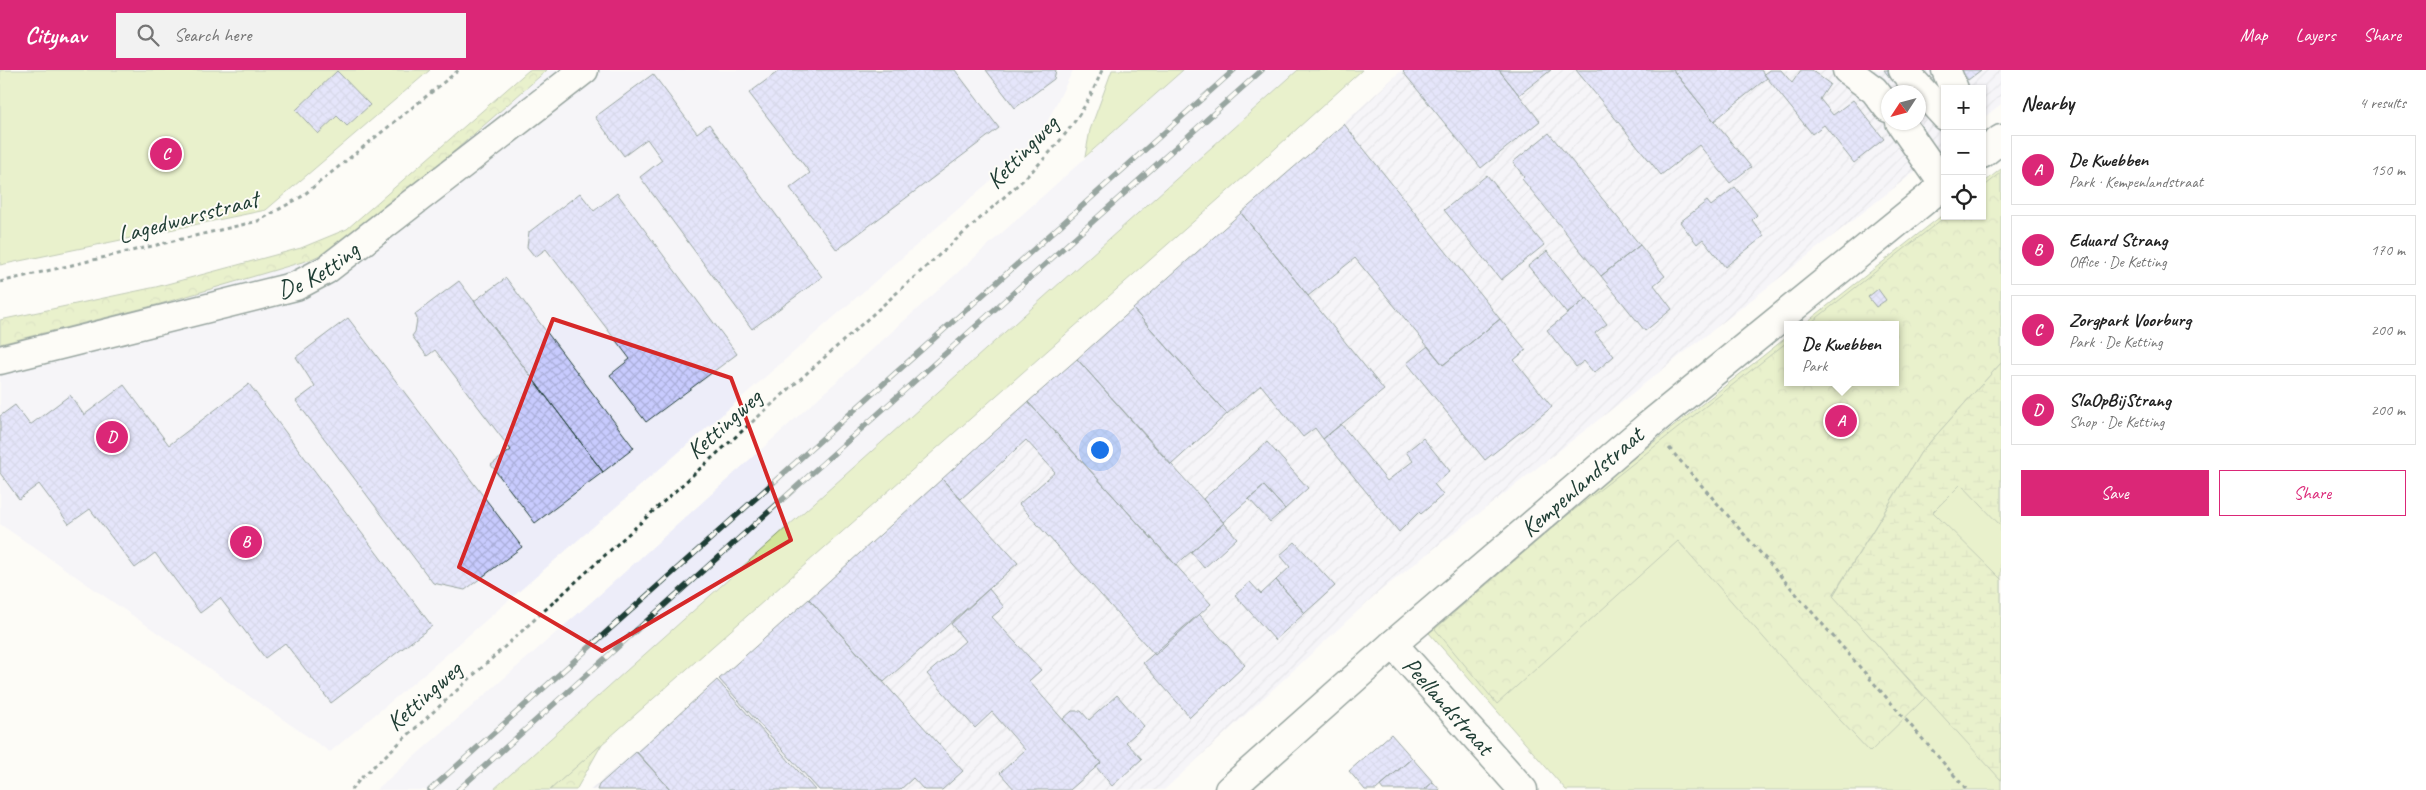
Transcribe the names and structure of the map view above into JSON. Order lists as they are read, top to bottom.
{
  "streets": {
    "street": ["De Ketting", "Kempenlandstraat", "Peellandstraat"],
    "path": ["Kettingweg", "Lagedwarsstraat"]
  },
  "crossings": [
    ["Kempenlandstraat", "Peellandstraat"]
  ],
  "north": "bottom left",
  "page": {
    "header": "Citynav",
    "search": "Search here",
    "nav": ["Map", "Layers", "Share"],
    "heading": ["Nearby", "4 results"],
    "map_buttons": ["+", "−"],
    "list": [
      {
        "mark": "A",
        "name": "De Kwebben",
        "note": "Park · Kempenlandstraat",
        "value": "150 m"
      },
      {
        "mark": "B",
        "name": "Eduard Strang",
        "note": "Office · De Ketting",
        "value": "170 m"
      },
      {
        "mark": "C",
        "name": "Zorgpark Voorburg",
        "note": "Park · De Ketting",
        "value": "200 m"
      },
      {
        "mark": "D",
        "name": "SlaOpBijStrang",
        "note": "Shop · De Ketting",
        "value": "200 m"
      }
    ],
    "pins": [
      "C",
      "A",
      "D",
      "B"
    ],
    "popup": ["De Kwebben", "Park"],
    "buttons": ["Save", "Share"]
  }
}
